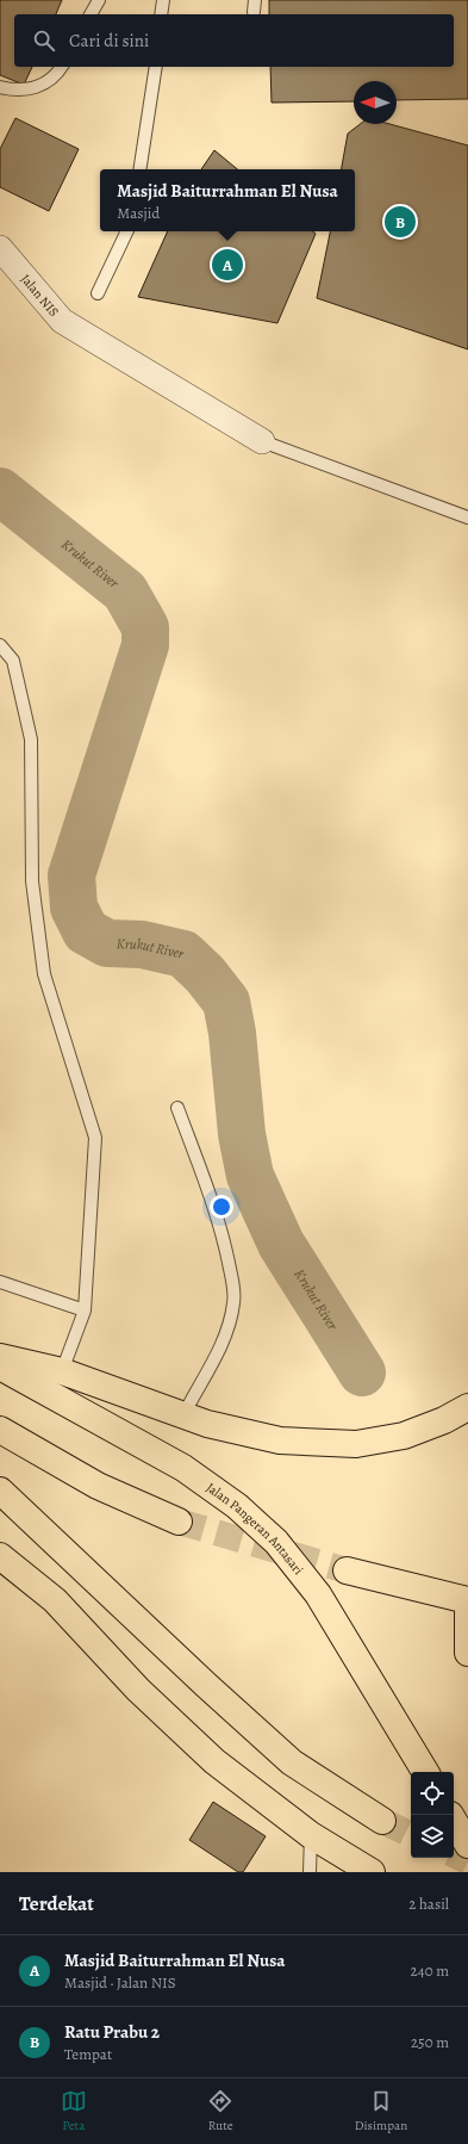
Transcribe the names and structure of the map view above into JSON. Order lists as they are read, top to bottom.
{
  "streets": {
    "main road": ["Jalan Pangeran Antasari"],
    "street": ["Jalan NIS"]
  },
  "water": ["Krukut River"],
  "north": "left",
  "page": {
    "search": "Cari di sini",
    "popup": ["Masjid Baiturrahman El Nusa", "Masjid"],
    "pins": ["B", "A"],
    "heading": ["Terdekat", "2 hasil"],
    "list": [
      {
        "mark": "A",
        "name": "Masjid Baiturrahman El Nusa",
        "note": "Masjid · Jalan NIS",
        "value": "240 m"
      },
      {
        "mark": "B",
        "name": "Ratu Prabu 2",
        "note": "Tempat",
        "value": "250 m"
      }
    ],
    "nav": ["Peta", "Rute", "Disimpan"]
  }
}
